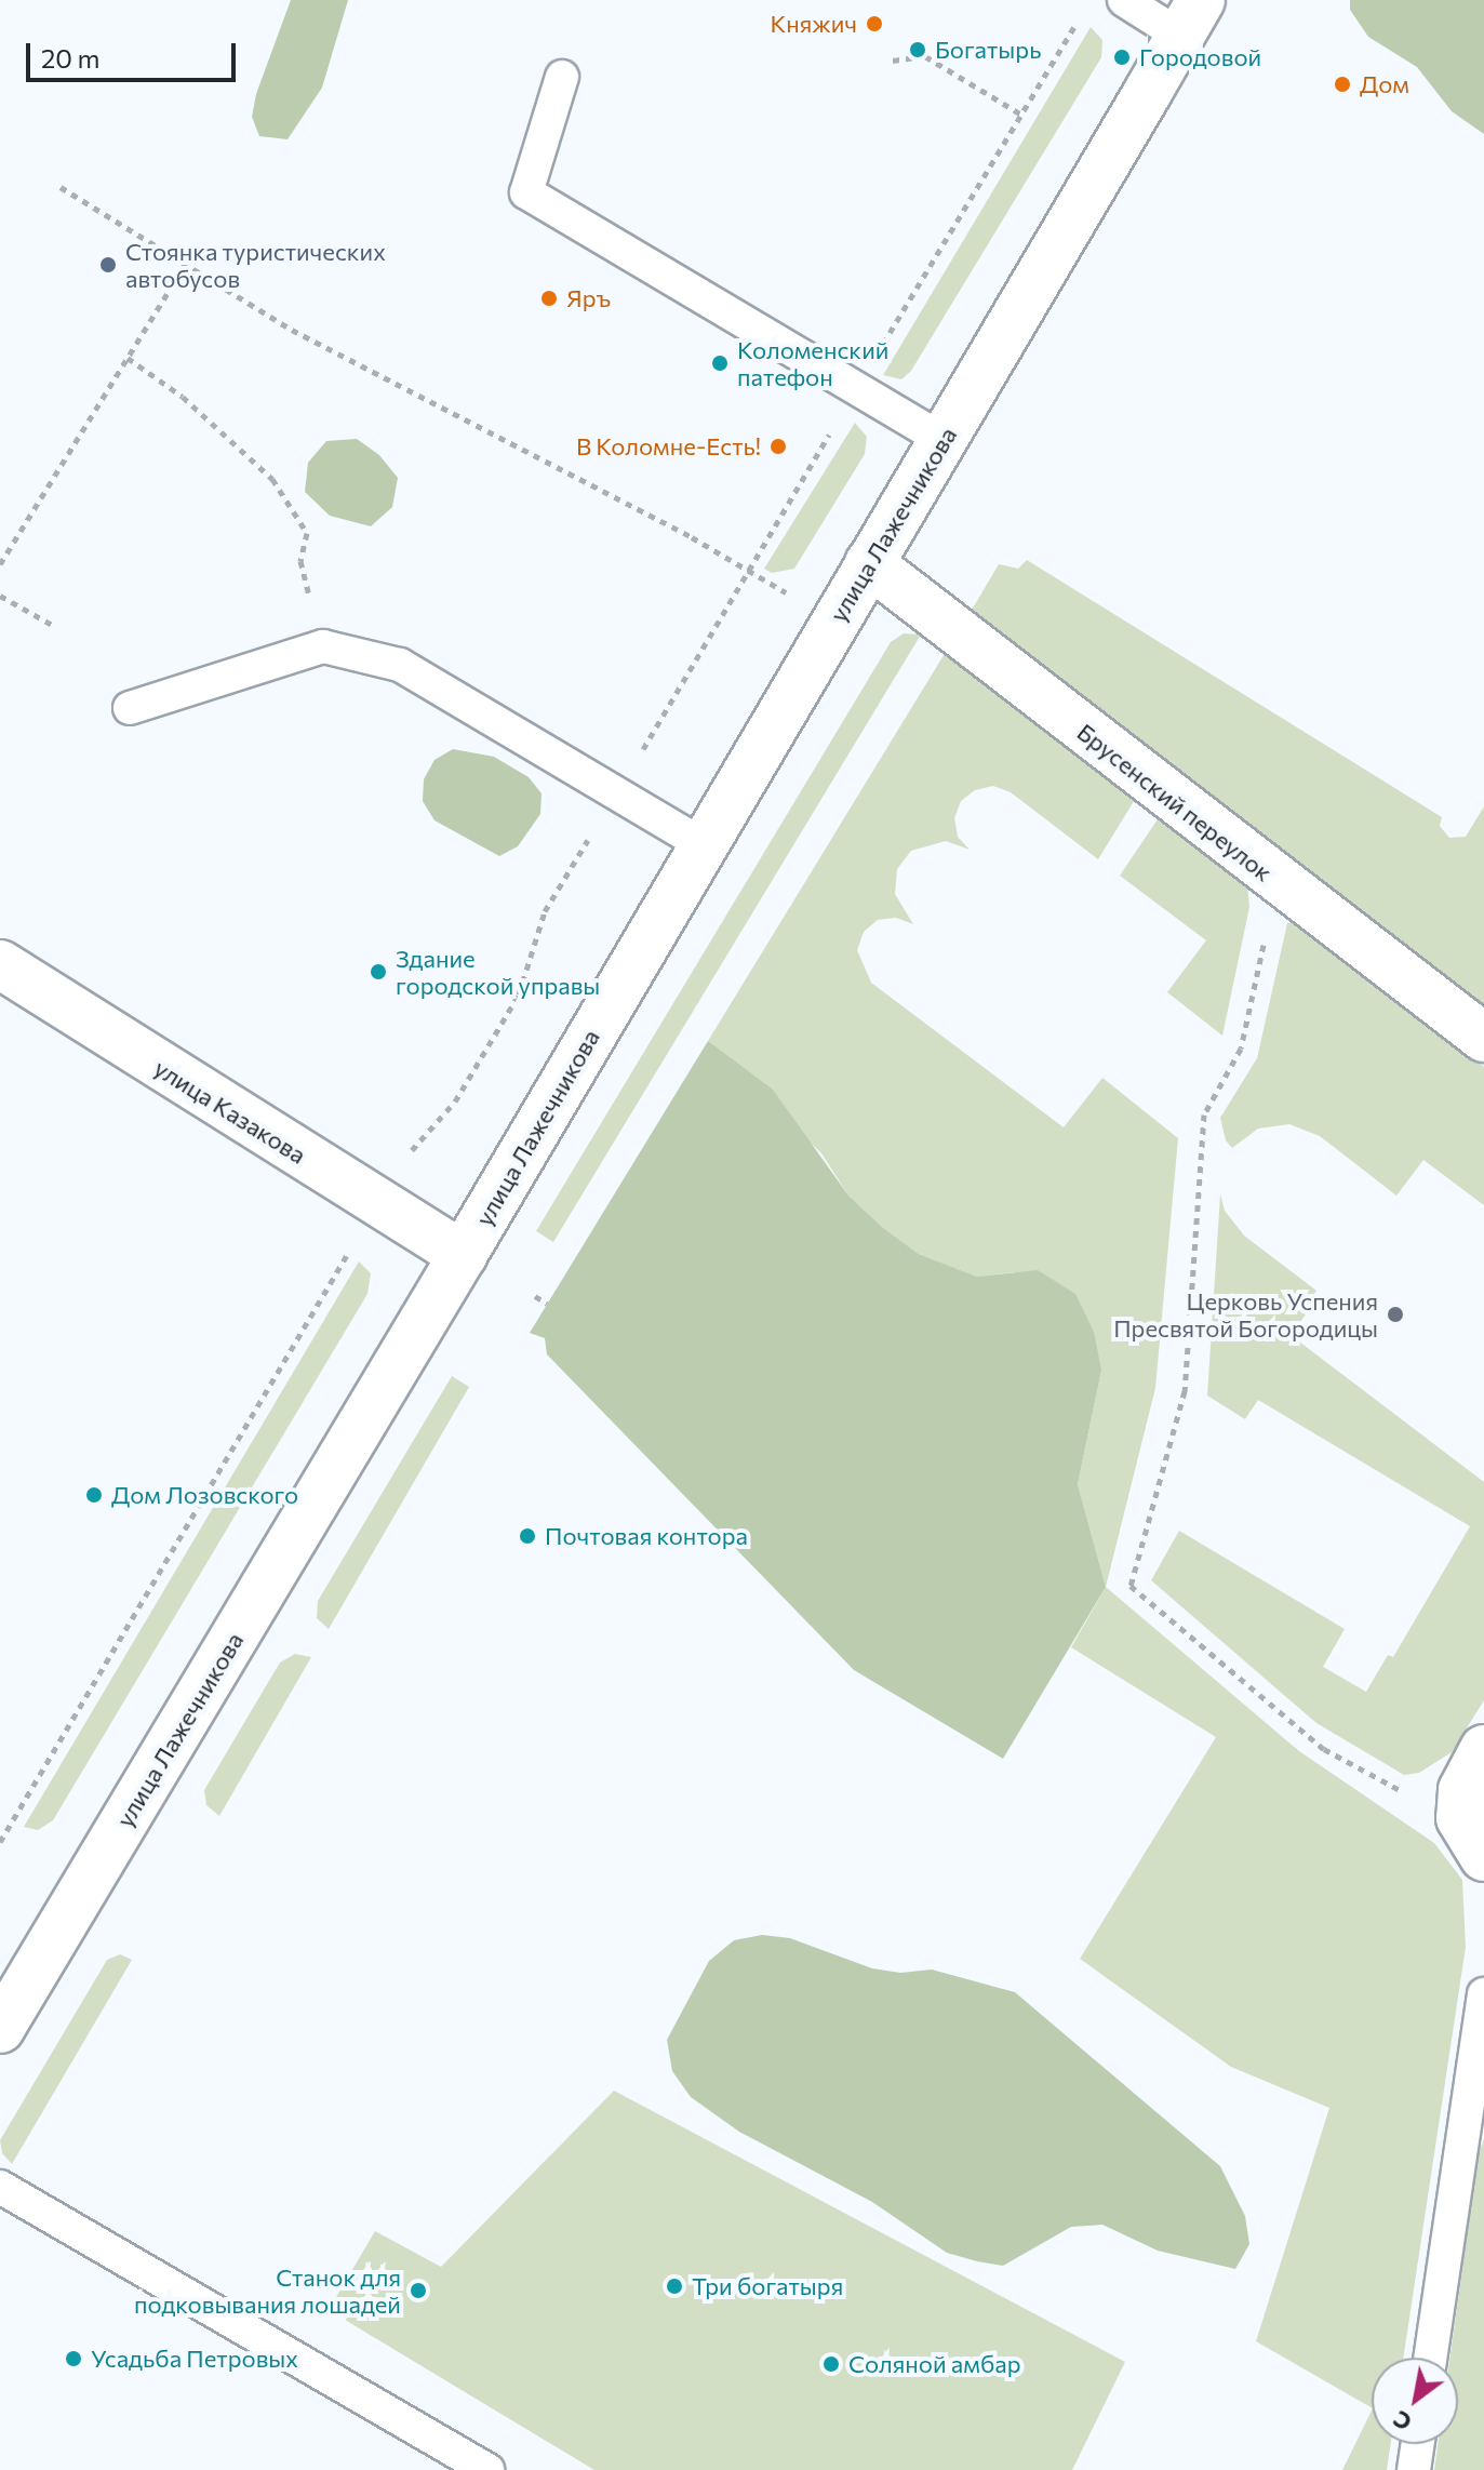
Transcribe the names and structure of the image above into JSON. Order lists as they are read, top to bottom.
{
  "streets": {
    "street": ["улица Лажечникова", "Брусенский переулок", "улица Казакова"]
  },
  "crossings": [
    ["улица Лажечникова", "Брусенский переулок"],
    ["улица Лажечникова", "улица Казакова"]
  ],
  "places": [
    "Княжич",
    "Богатырь",
    "Городовой",
    "Дом",
    "Стоянка туристических автобусов",
    "Яръ",
    "Коломенский патефон",
    "В Коломне-Есть!",
    "Здание городской управы",
    "Церковь Успения Пресвятой Богородицы",
    "Дом Лозовского",
    "Почтовая контора",
    "Три богатыря",
    "Станок для подковывания лошадей",
    "Усадьба Петровых",
    "Соляной амбар"
  ],
  "scale_bar": "20 m",
  "north": "bottom left"
}
